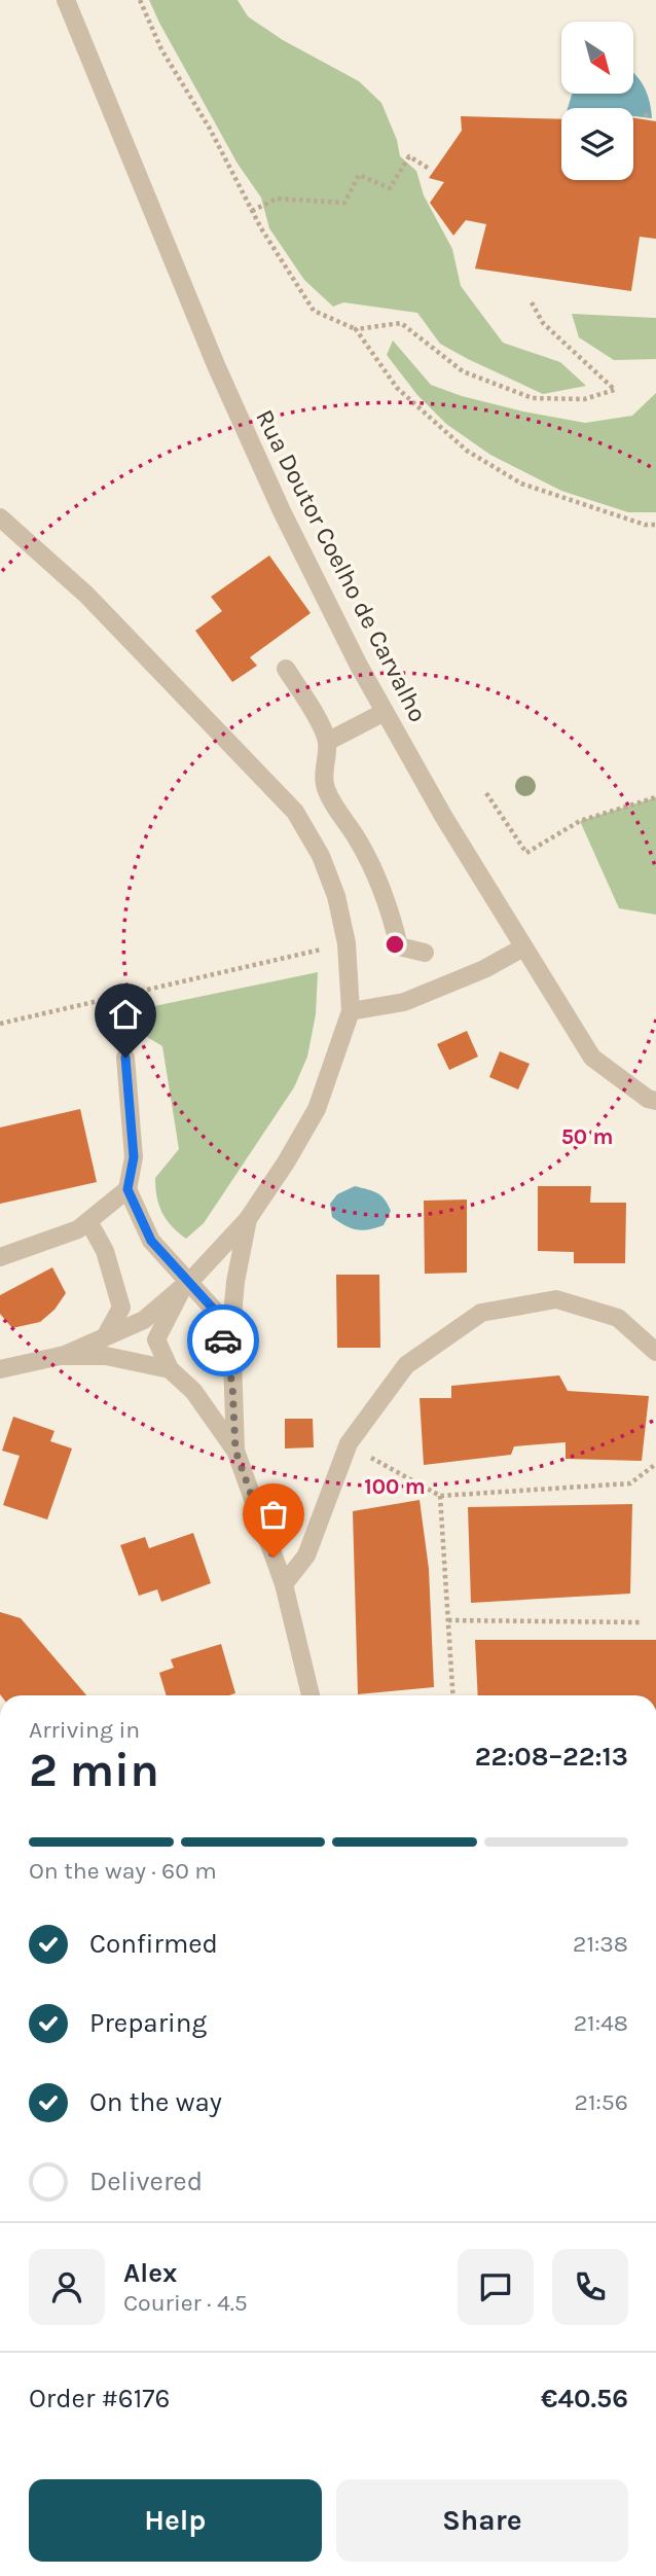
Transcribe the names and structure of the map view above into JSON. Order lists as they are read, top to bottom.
{
  "streets": {
    "street": ["Rua Doutor Coelho de Carvalho"]
  },
  "north": "bottom right",
  "page": {
    "heading": ["2 min", "Arriving in", "22:08–22:13"],
    "panel": [
      "Alex",
      "Courier · 4.5",
      "Order #6176",
      "€40.56"
    ],
    "bar": "On the way · 60 m",
    "list": [
      ["Confirmed", "21:38"],
      ["Preparing", "21:48"],
      ["On the way", "21:56"],
      "Delivered"
    ],
    "buttons": ["Help", "Share"]
  },
  "rings": ["50 m", "100 m"]
}
